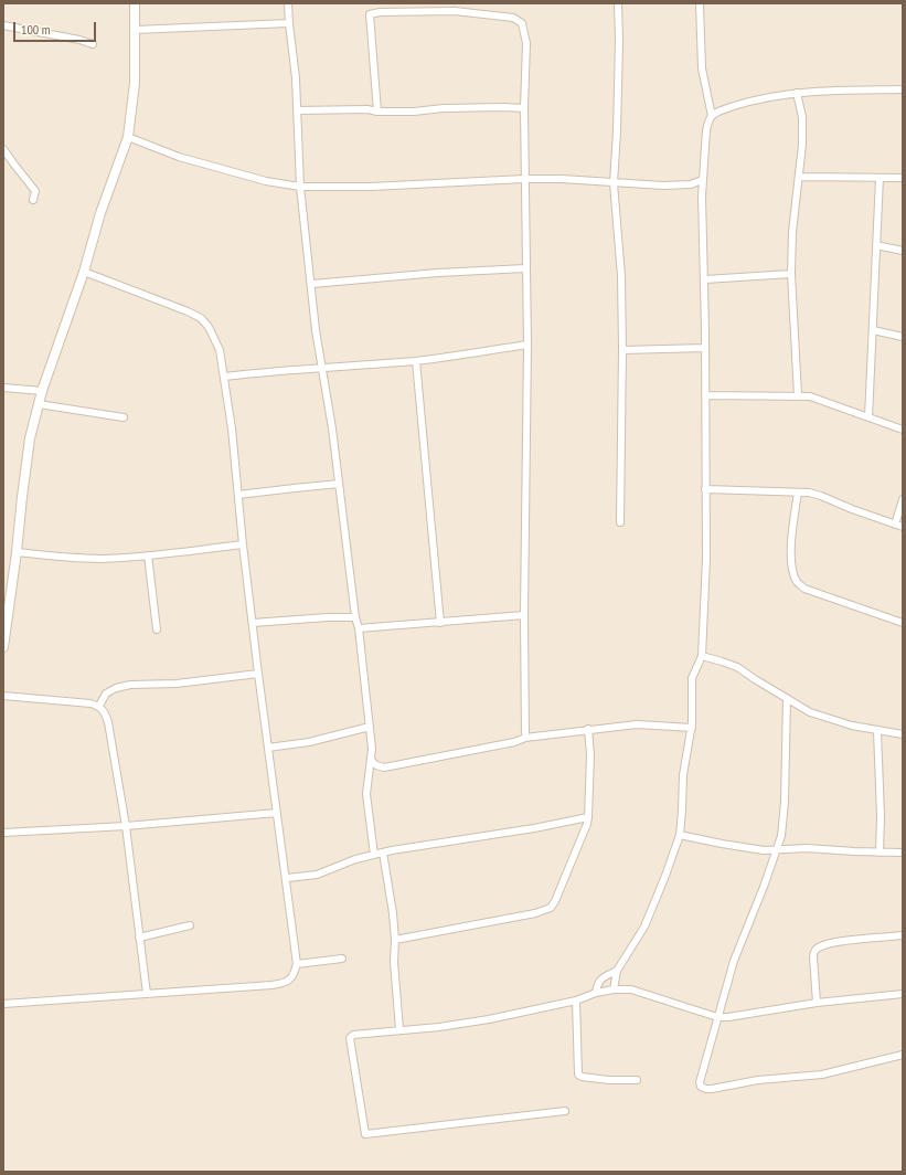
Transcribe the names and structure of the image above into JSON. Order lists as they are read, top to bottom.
{
  "scale_bar": "100 m"
}
